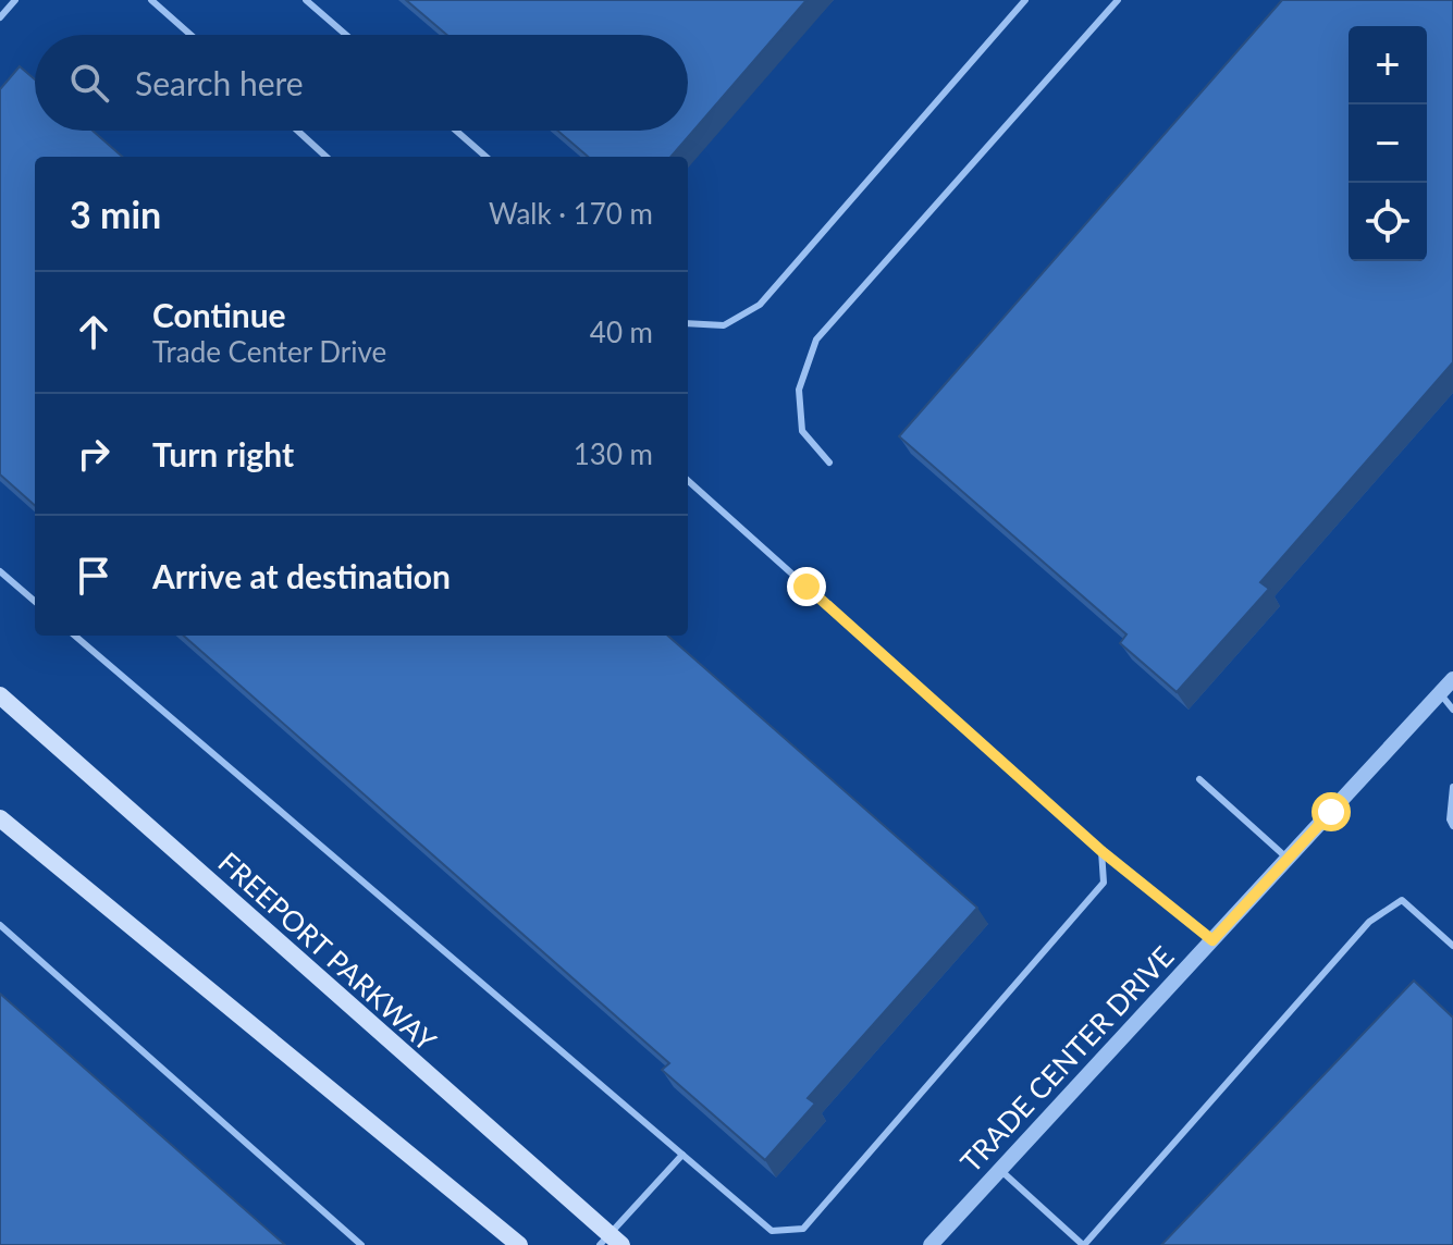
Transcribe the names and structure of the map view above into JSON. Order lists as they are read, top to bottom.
{
  "streets": {
    "main road": ["FREEPORT PARKWAY"],
    "street": ["TRADE CENTER DRIVE"]
  },
  "page": {
    "map_buttons": ["+", "−"],
    "search": "Search here",
    "heading": ["3 min", "Walk · 170 m"],
    "list": [
      ["Continue", "Trade Center Drive", "40 m"],
      ["Turn right", "130 m"],
      "Arrive at destination"
    ]
  }
}
